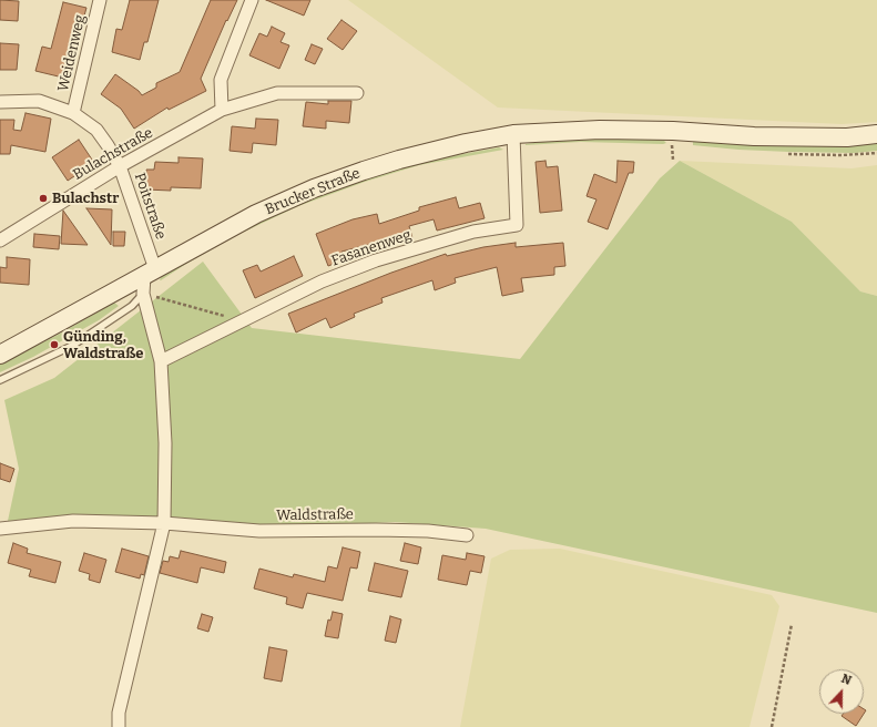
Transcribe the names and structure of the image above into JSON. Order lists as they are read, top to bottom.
{
  "streets": {
    "main road": ["Brucker Straße"],
    "street": [
      "Weidenweg",
      "Bulachstraße",
      "Poitstraße",
      "Fasanenweg",
      "Waldstraße"
    ]
  },
  "crossings": [
    ["Weidenweg", "Poitstraße"],
    ["Bulachstraße", "Poitstraße"],
    ["Brucker Straße", "Poitstraße"],
    ["Brucker Straße", "Fasanenweg"]
  ],
  "places": ["Bulachstr", "Günding, Waldstraße"],
  "north": "top"
}
